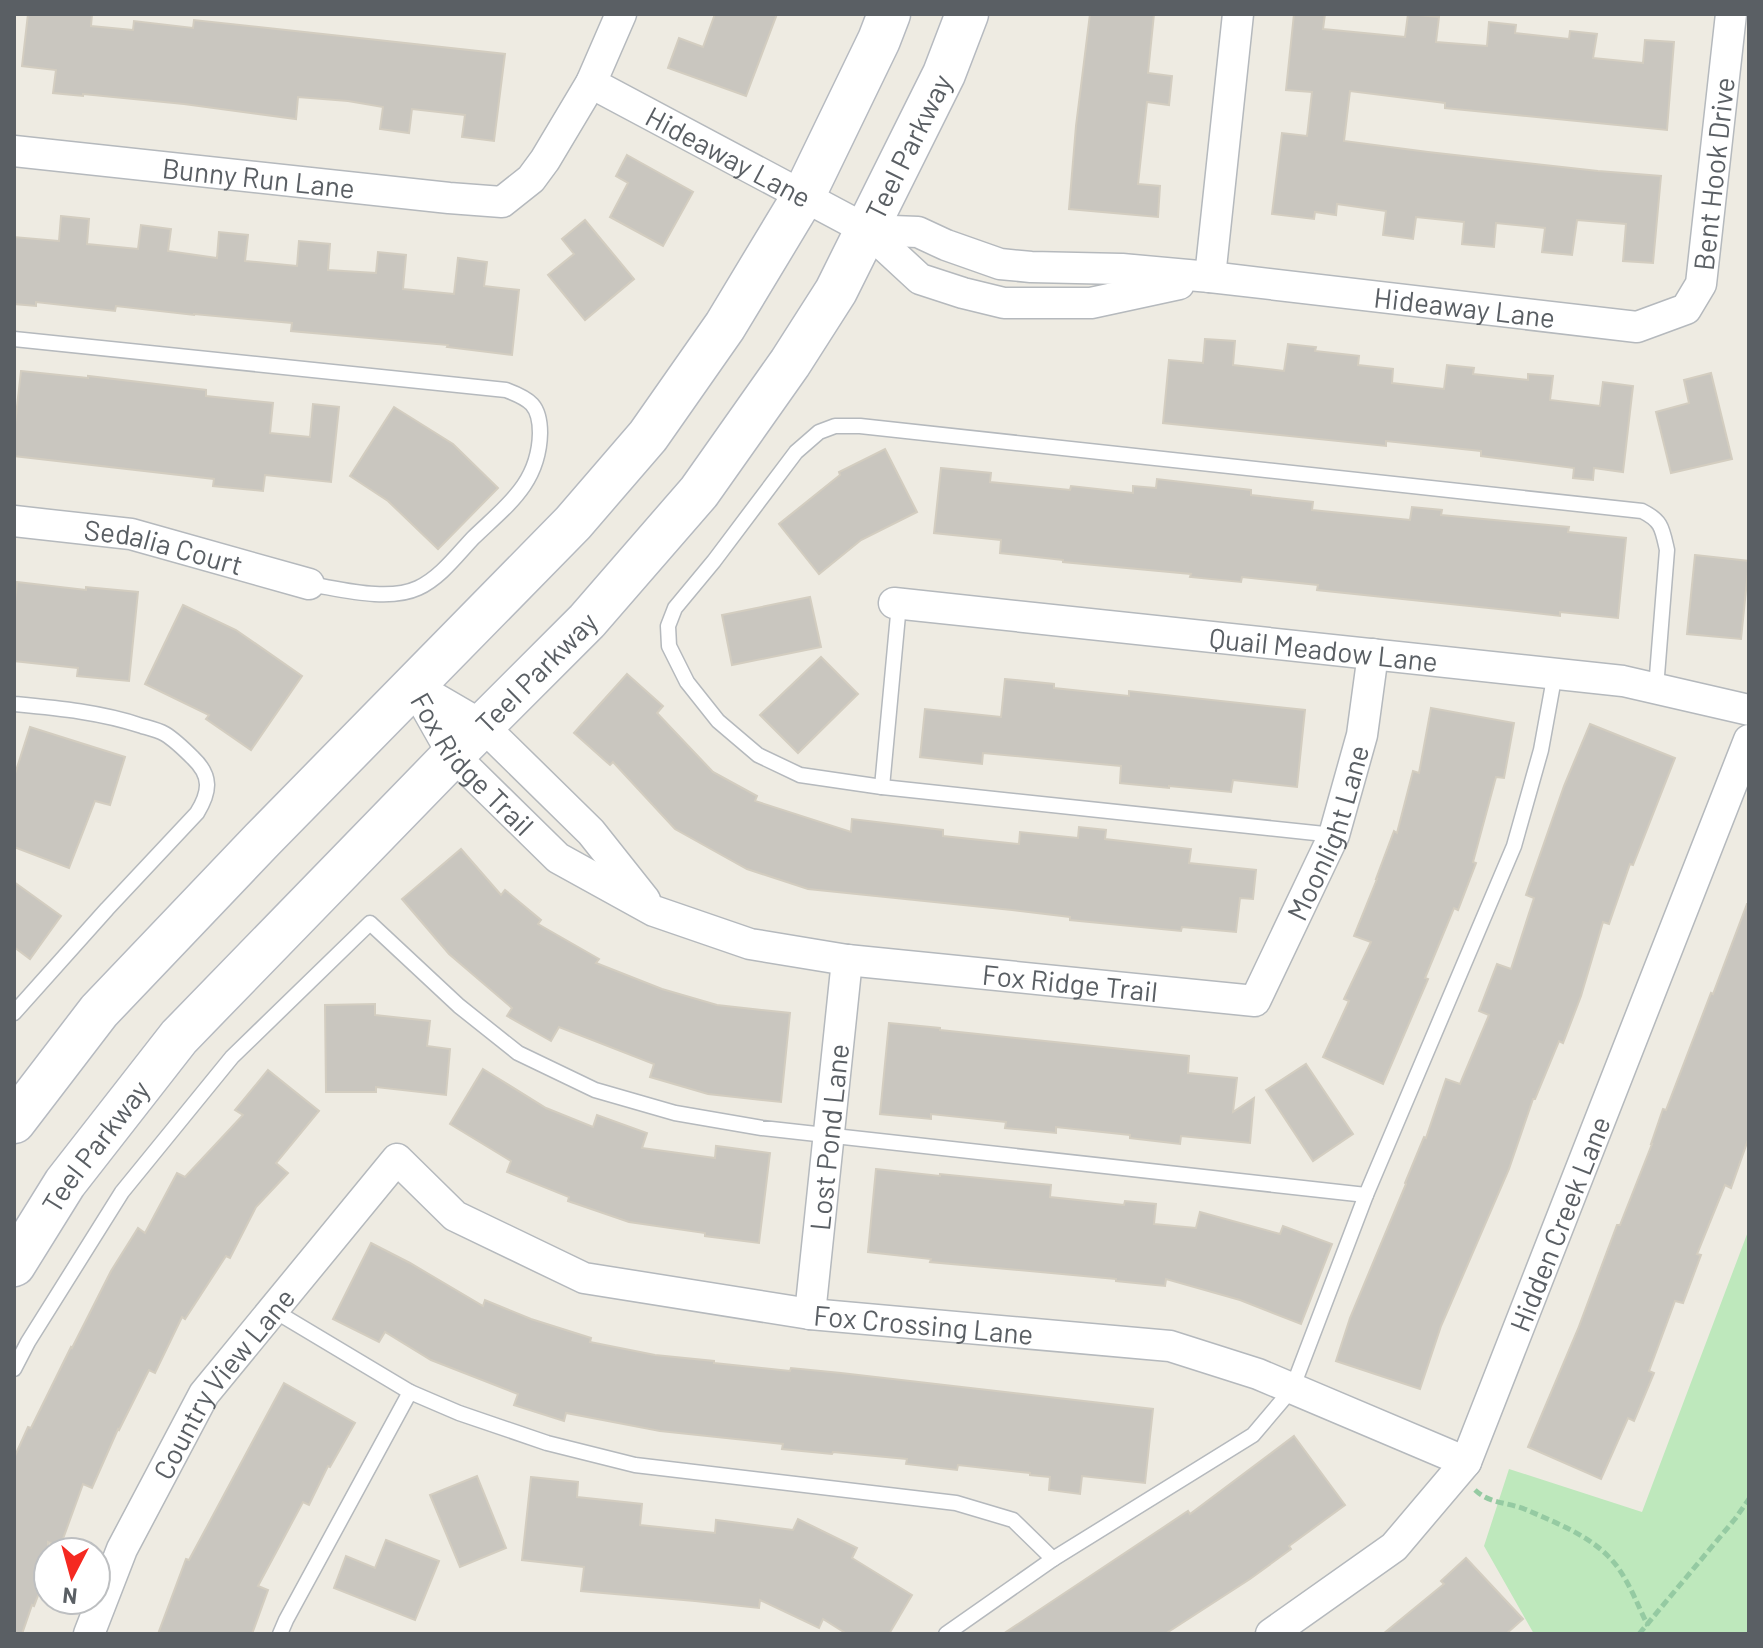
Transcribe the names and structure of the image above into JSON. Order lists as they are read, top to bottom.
{
  "streets": {
    "main road": ["Teel Parkway"],
    "street": [
      "Hideaway Lane",
      "Bent Hook Drive",
      "Bunny Run Lane",
      "Sedalia Court",
      "Quail Meadow Lane",
      "Fox Ridge Trail",
      "Moonlight Lane",
      "Lost Pond Lane",
      "Hidden Creek Lane",
      "Fox Crossing Lane",
      "Country View Lane"
    ]
  },
  "crossings": [
    ["Teel Parkway", "Hideaway Lane"],
    ["Teel Parkway", "Fox Ridge Trail"],
    ["Hideaway Lane", "Bent Hook Drive"],
    ["Hideaway Lane", "Bunny Run Lane"],
    ["Quail Meadow Lane", "Moonlight Lane"],
    ["Fox Ridge Trail", "Moonlight Lane"],
    ["Fox Ridge Trail", "Lost Pond Lane"],
    ["Lost Pond Lane", "Fox Crossing Lane"],
    ["Hidden Creek Lane", "Fox Crossing Lane"],
    ["Fox Crossing Lane", "Country View Lane"]
  ],
  "north": "bottom"
}
